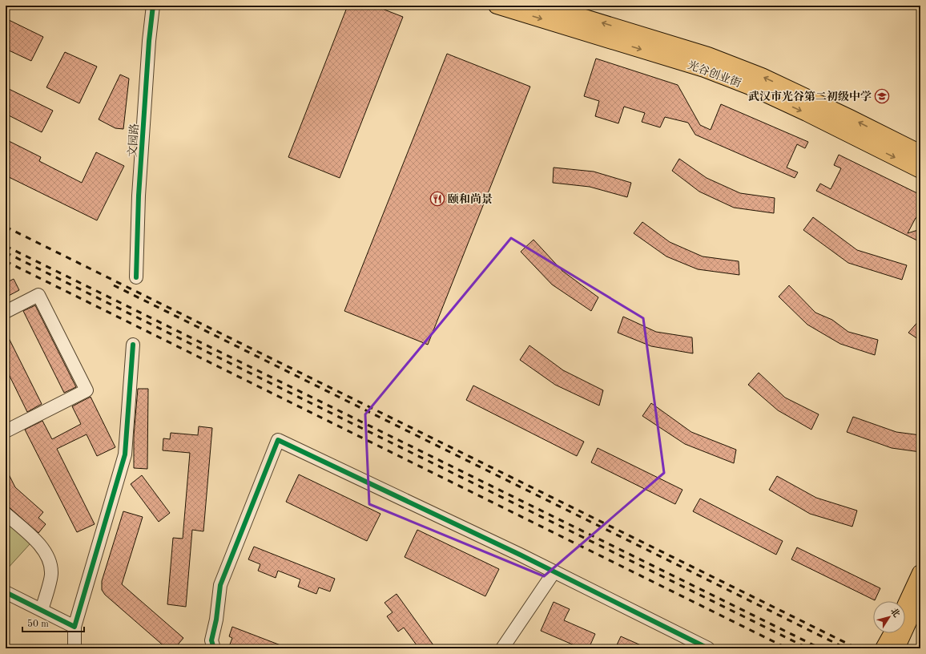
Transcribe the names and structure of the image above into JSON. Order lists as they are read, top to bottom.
{
  "streets": {
    "main road": ["光谷创业街"],
    "street": ["文园路"]
  },
  "places": {
    "school or university": ["武汉市光谷第二初级中学"],
    "restaurant": ["颐和尚景"]
  },
  "scale_bar": "50 m",
  "north": "top right"
}
